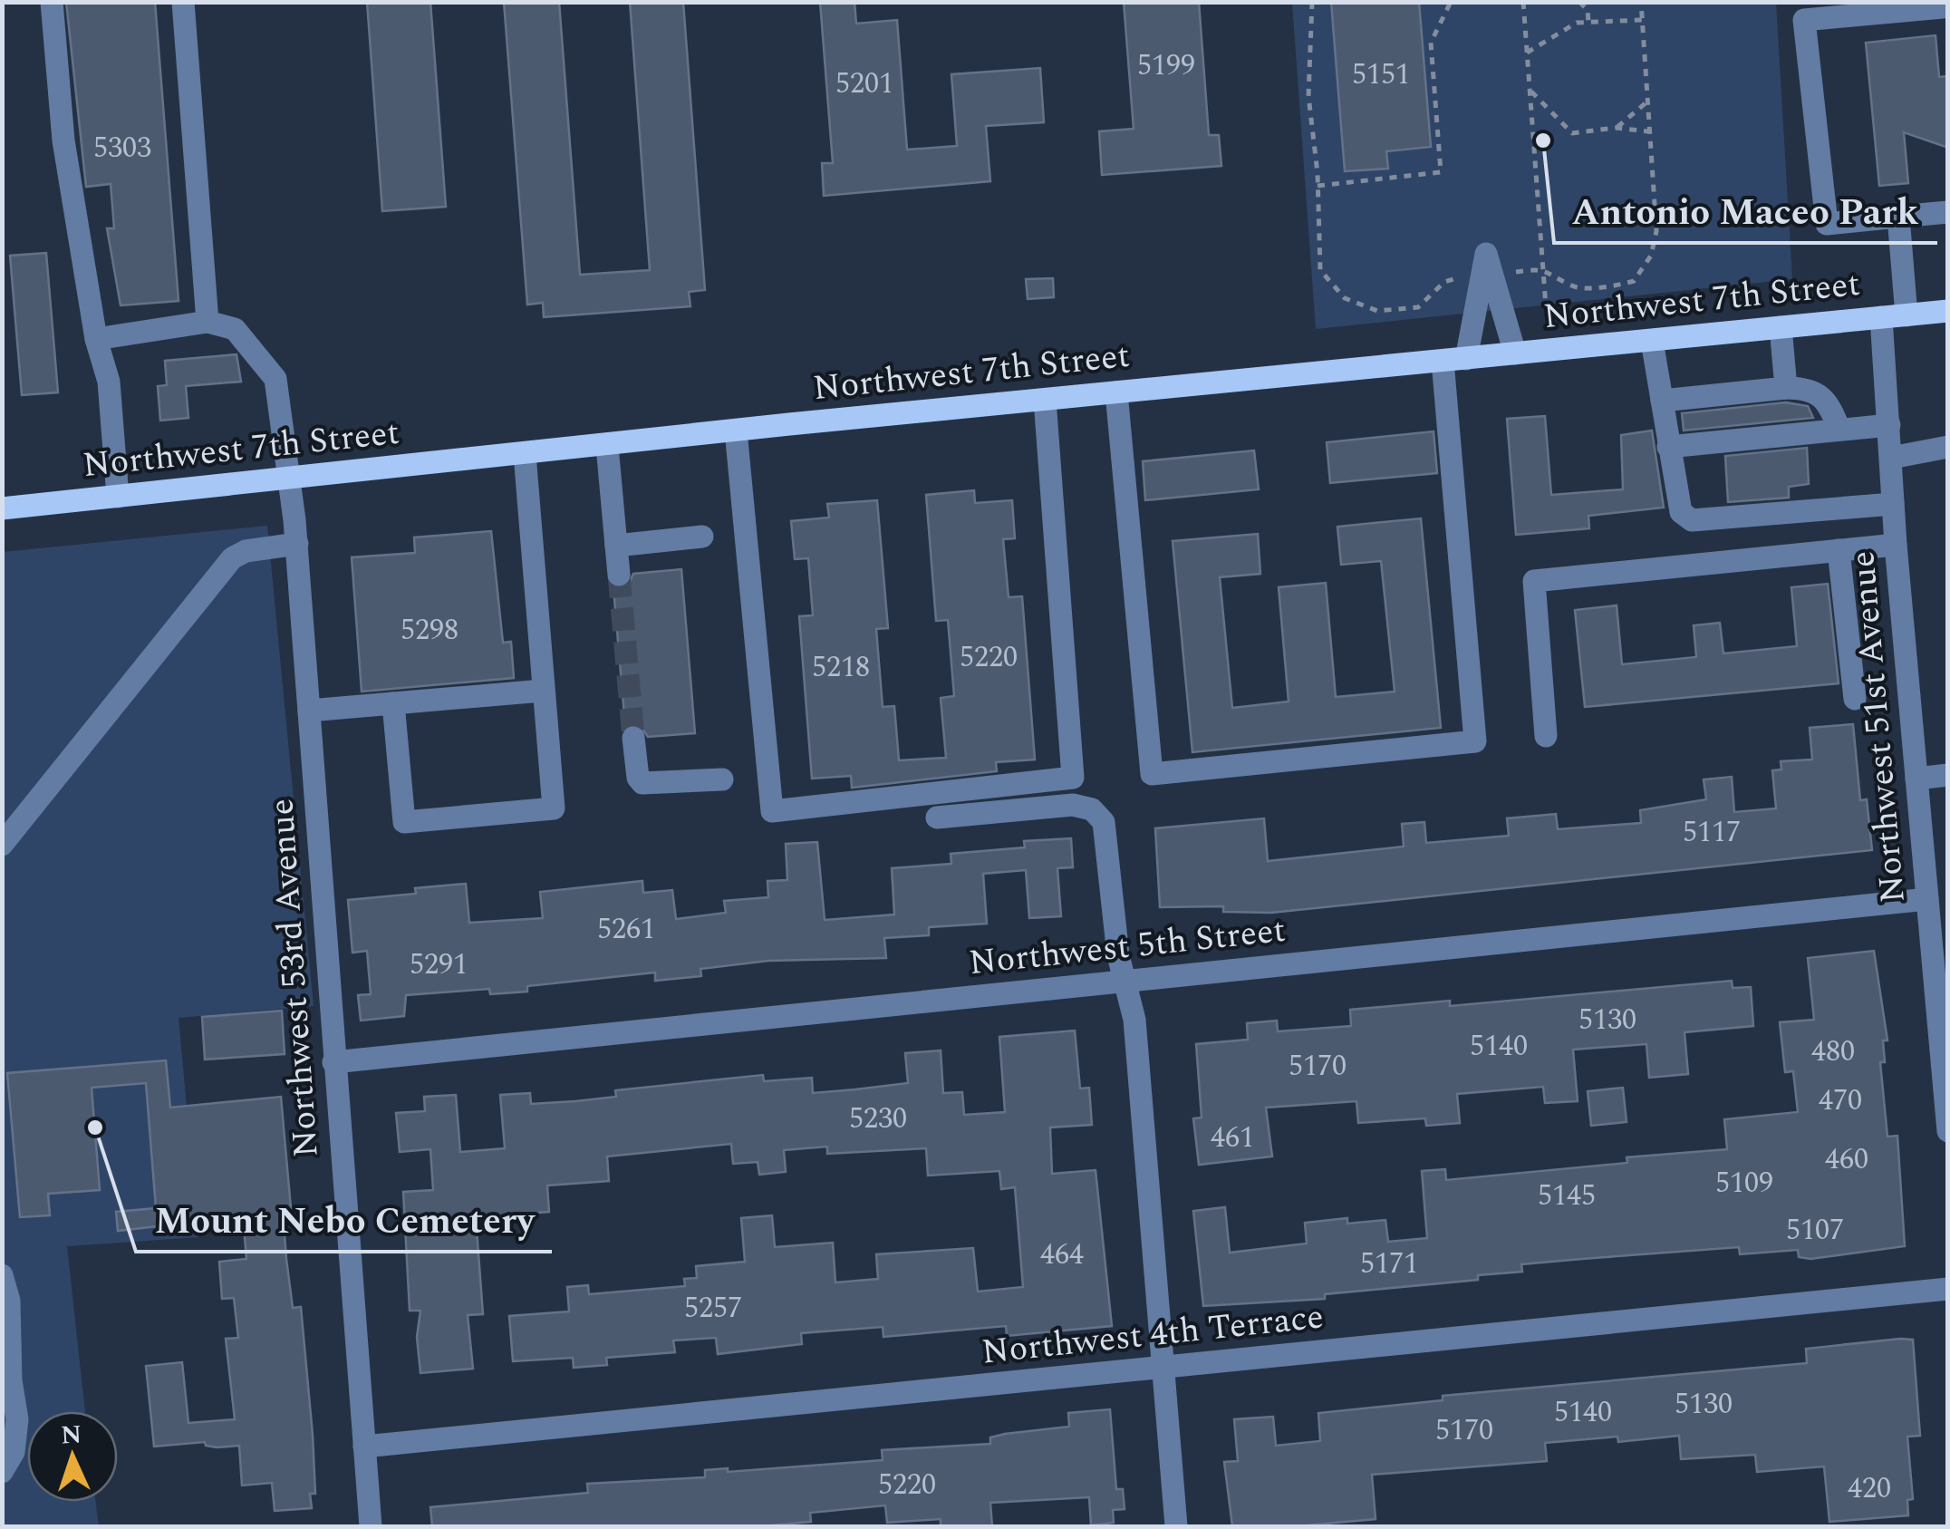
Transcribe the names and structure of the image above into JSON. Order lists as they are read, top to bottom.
{
  "streets": {
    "main road": ["Northwest 7th Street"],
    "street": [
      "Northwest 51st Avenue",
      "Northwest 5th Street",
      "Northwest 53rd Avenue",
      "Northwest 4th Terrace"
    ]
  },
  "crossings": [
    ["Northwest 7th Street", "Northwest 51st Avenue"],
    ["Northwest 7th Street", "Northwest 53rd Avenue"],
    ["Northwest 51st Avenue", "Northwest 5th Street"],
    ["Northwest 5th Street", "Northwest 53rd Avenue"],
    ["Northwest 53rd Avenue", "Northwest 4th Terrace"]
  ],
  "places": ["Antonio Maceo Park", "Mount Nebo Cemetery"],
  "house_numbers": [
    "5199",
    "5151",
    "5201",
    "5303",
    "5298",
    "5220",
    "5218",
    "5117",
    "5261",
    "5291",
    "5130",
    "5140",
    "480",
    "5170",
    "470",
    "5230",
    "461",
    "460",
    "5109",
    "5145",
    "5107",
    "464",
    "5171",
    "5257",
    "5130",
    "5140",
    "5170",
    "5220",
    "420"
  ],
  "north": "top"
}
